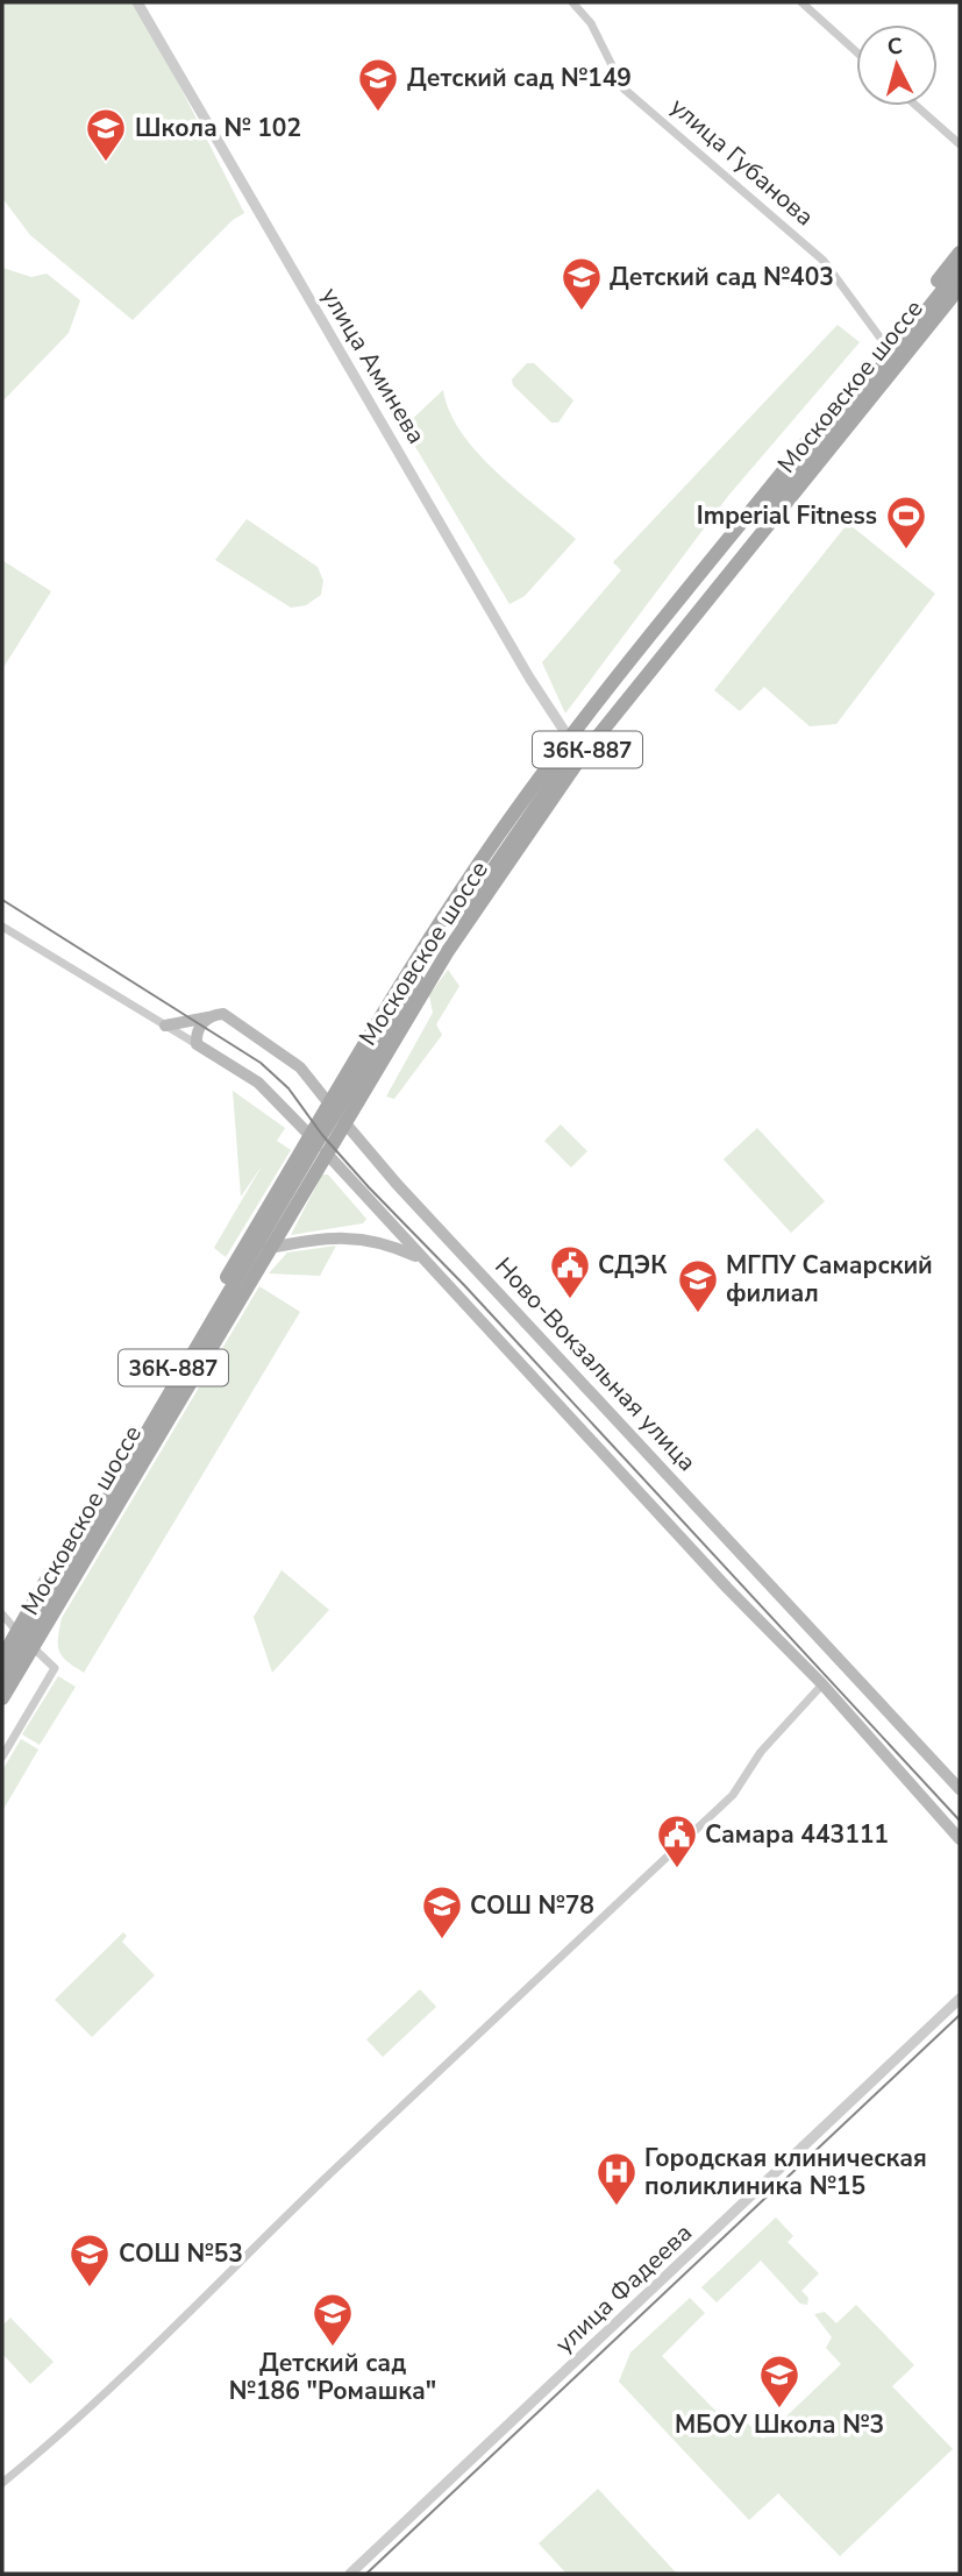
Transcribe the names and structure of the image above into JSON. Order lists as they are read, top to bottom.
{
  "streets": {
    "main road": ["Московское шоссе", "36К-887", "Ново-Вокзальная улица"],
    "street": ["улица Губанова", "улица Аминева", "улица Фадеева"]
  },
  "crossings": [
    ["улица Губанова", "Московское шоссе"],
    ["улица Аминева", "Московское шоссе"],
    ["Московское шоссе", "Ново-Вокзальная улица"]
  ],
  "places": {
    "school or university": [
      "Детский сад №149",
      "Школа № 102",
      "Детский сад №403",
      "МГПУ Самарский филиал",
      "СОШ №78",
      "СОШ №53",
      "Детский сад №186 \"Ромашка\"",
      "МБОУ Школа №3"
    ],
    "sports": ["Imperial Fitness"],
    "public building": ["СДЭК", "Самара 443111"],
    "hospital": ["Городская клиническая поликлиника №15"]
  },
  "north": "top"
}
